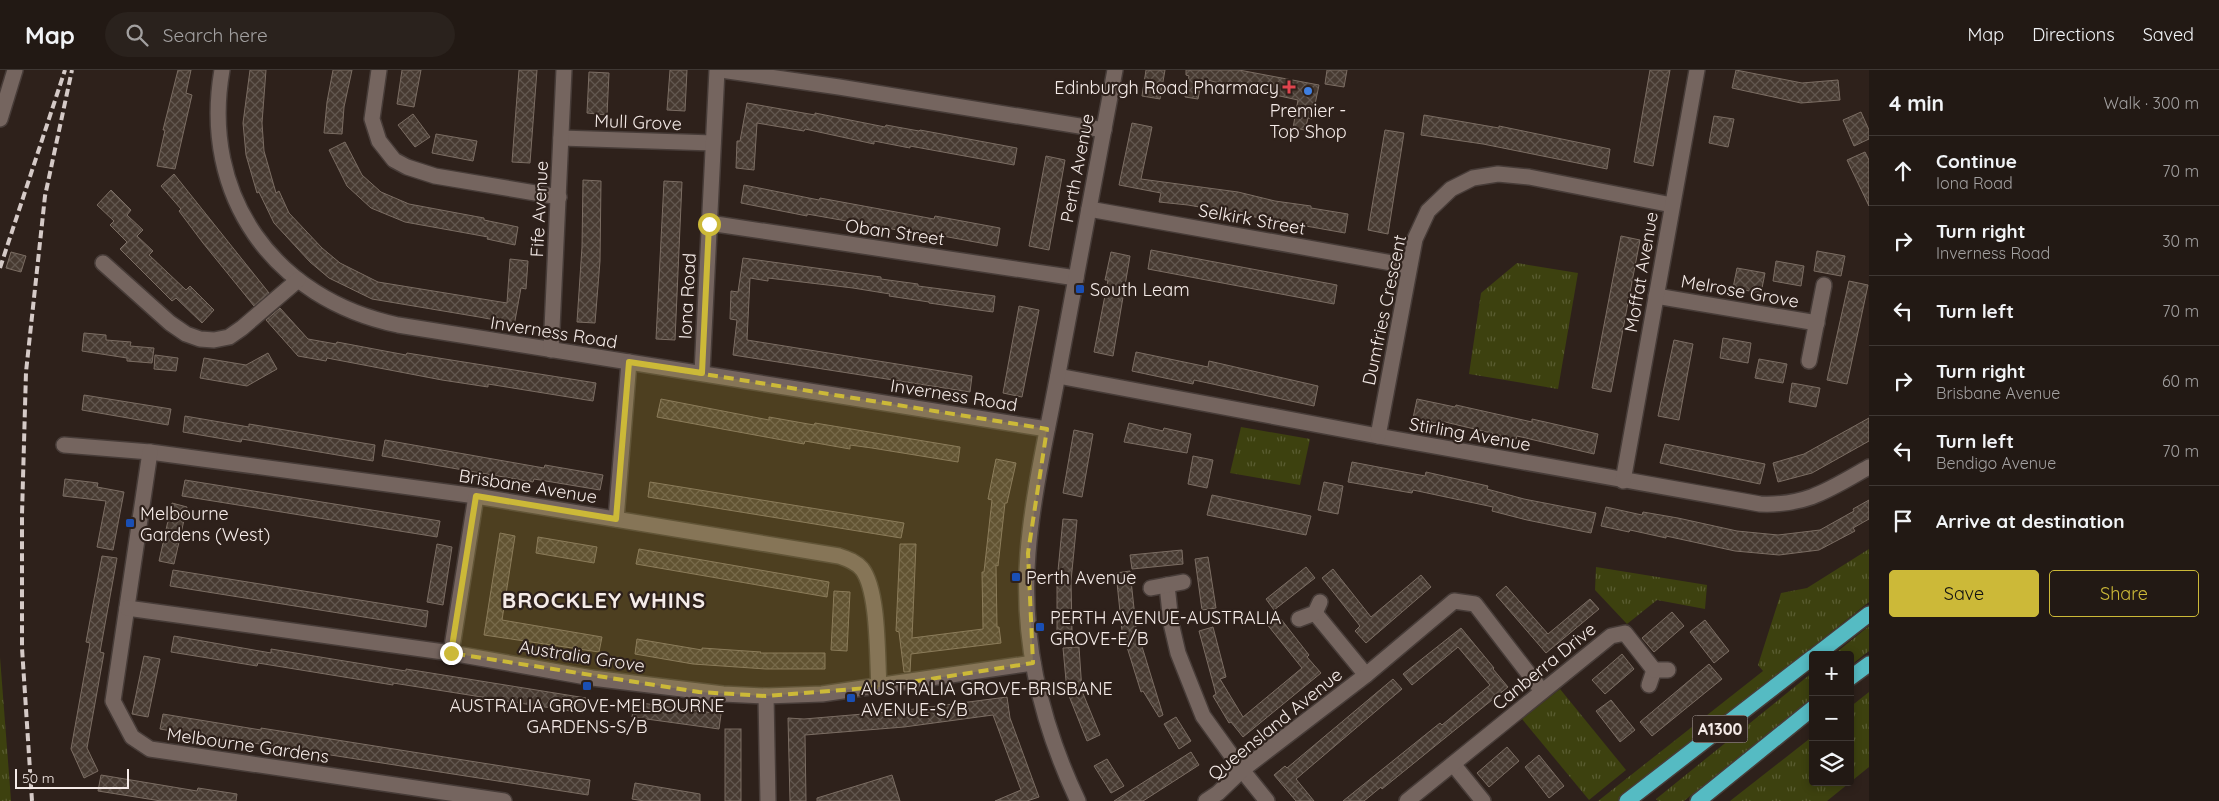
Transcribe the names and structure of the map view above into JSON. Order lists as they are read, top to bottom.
{
  "streets": {
    "highway": ["A1300"],
    "street": [
      "Mull Grove",
      "Perth Avenue",
      "Fife Avenue",
      "Selkirk Street",
      "Oban Street",
      "Moffat Avenue",
      "Melrose Grove",
      "Iona Road",
      "Dumfries Crescent",
      "Inverness Road",
      "Stirling Avenue",
      "Brisbane Avenue",
      "Australia Grove",
      "Canberra Drive",
      "Queensland Avenue",
      "Melbourne Gardens"
    ]
  },
  "crossings": [
    ["Mull Grove", "Fife Avenue"],
    ["Mull Grove", "Iona Road"],
    ["Perth Avenue", "Selkirk Street"],
    ["Perth Avenue", "Oban Street"],
    ["Perth Avenue", "Inverness Road"],
    ["Perth Avenue", "Stirling Avenue"],
    ["Perth Avenue", "Australia Grove"],
    ["Fife Avenue", "Inverness Road"],
    ["Selkirk Street", "Dumfries Crescent"],
    ["Oban Street", "Iona Road"],
    ["Moffat Avenue", "Melrose Grove"],
    ["Moffat Avenue", "Dumfries Crescent"],
    ["Moffat Avenue", "Stirling Avenue"],
    ["Iona Road", "Inverness Road"],
    ["Dumfries Crescent", "Stirling Avenue"],
    ["Brisbane Avenue", "Australia Grove"],
    ["Brisbane Avenue", "Melbourne Gardens"],
    ["Australia Grove", "Melbourne Gardens"],
    ["Canberra Drive", "Queensland Avenue"]
  ],
  "districts": ["BROCKLEY WHINS"],
  "places": {
    "health": ["Edinburgh Road Pharmacy"],
    "other": ["Premier - Top Shop"],
    "transit": [
      "South Leam",
      "Melbourne Gardens (West)",
      "Perth Avenue",
      "PERTH AVENUE-AUSTRALIA GROVE-E/B",
      "AUSTRALIA GROVE-MELBOURNE GARDENS-S/B",
      "AUSTRALIA GROVE-BRISBANE AVENUE-S/B"
    ]
  },
  "scale_bar": "50 m",
  "page": {
    "header": "Map",
    "search": "Search here",
    "nav": ["Map", "Directions", "Saved"],
    "heading": ["4 min", "Walk · 300 m"],
    "list": [
      ["Continue", "Iona Road", "70 m"],
      ["Turn right", "Inverness Road", "30 m"],
      ["Turn left", "70 m"],
      ["Turn right", "Brisbane Avenue", "60 m"],
      ["Turn left", "Bendigo Avenue", "70 m"],
      "Arrive at destination"
    ],
    "buttons": ["Save", "Share"],
    "map_buttons": ["+", "−"],
    "scale": "50 m"
  }
}
